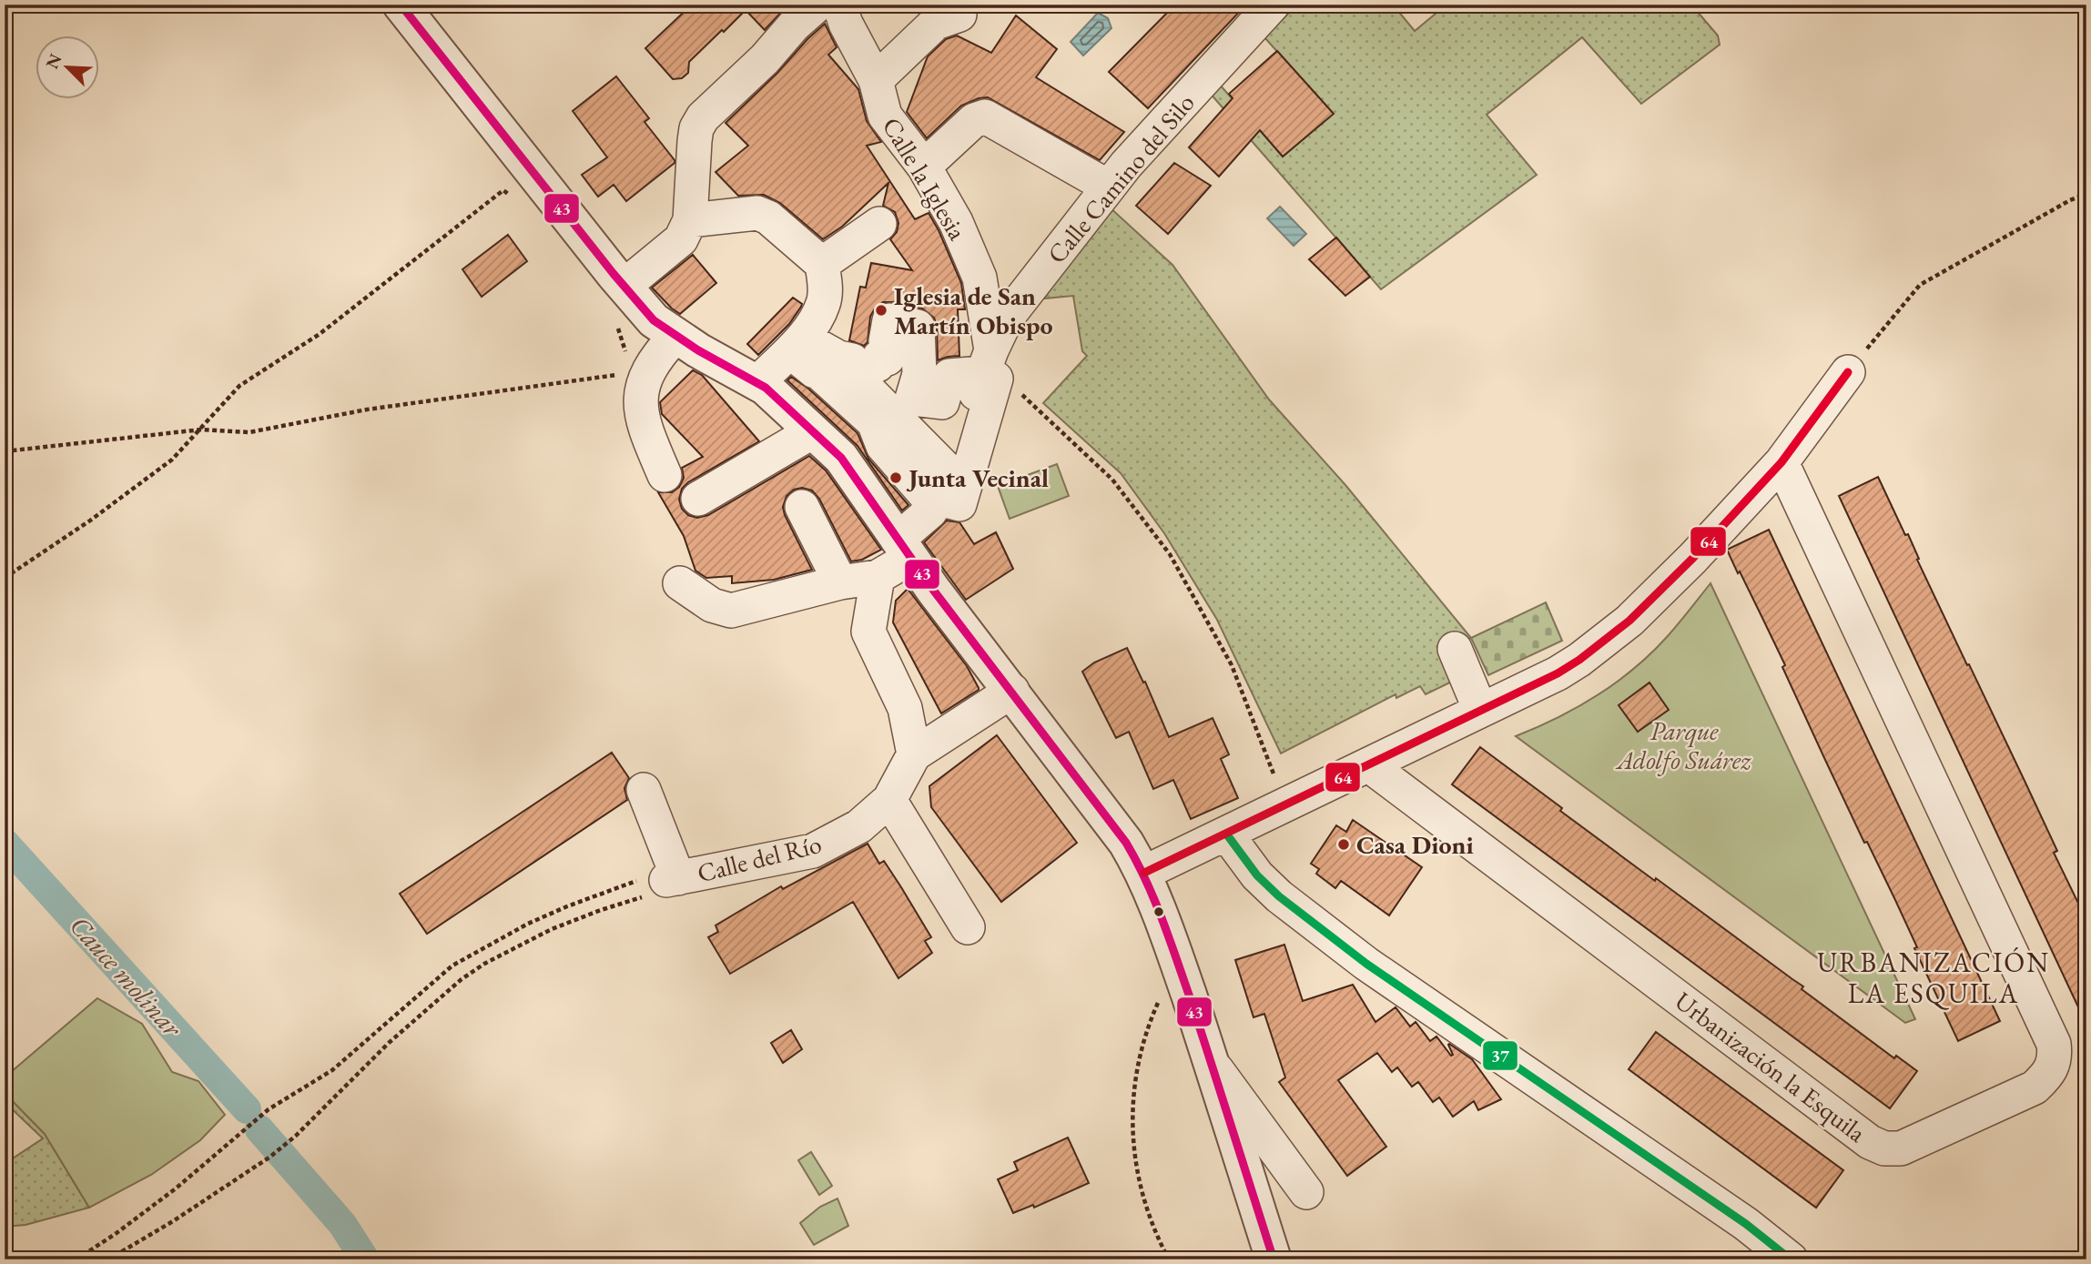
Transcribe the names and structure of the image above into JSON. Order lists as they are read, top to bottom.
{
  "streets": {
    "street": [
      "Calle la Iglesia",
      "Calle Camino del Silo",
      "Calle del Río",
      "Urbanización la Esquila"
    ]
  },
  "crossings": [
    ["Calle la Iglesia", "Calle Camino del Silo"]
  ],
  "districts": ["URBANIZACIÓN LA ESQUILA"],
  "water": ["Cauce molinar"],
  "parks": ["Parque Adolfo Suárez"],
  "places": ["Iglesia de San Martín Obispo", "Junta Vecinal", "Casa Dioni"],
  "lines": ["transit line 43", "transit line 64", "transit line 37"],
  "north": "top left"
}
